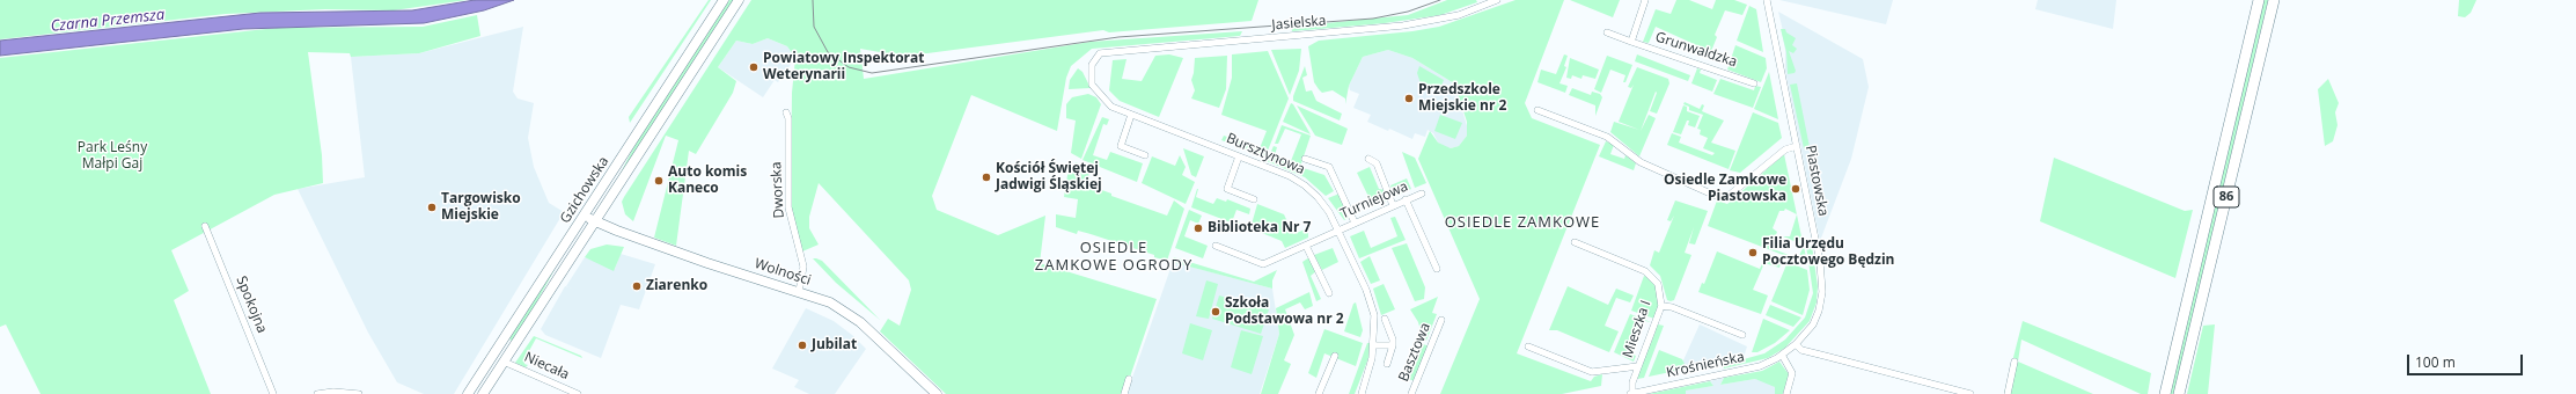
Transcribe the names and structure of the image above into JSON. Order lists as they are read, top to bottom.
{
  "streets": {
    "main road": ["86"],
    "street": [
      "Jasielska",
      "Grunwaldzka",
      "Bursztynowa",
      "Piastowska",
      "Gzichowska",
      "Dworska",
      "Turniejowa",
      "Wolności",
      "Spokojna",
      "Mieszka I",
      "Basztowa",
      "Krośnieńska",
      "Niecała"
    ]
  },
  "crossings": [
    ["Jasielska", "Bursztynowa"],
    ["Bursztynowa", "Turniejowa"],
    ["Piastowska", "Krośnieńska"],
    ["Gzichowska", "Wolności"],
    ["Gzichowska", "Niecała"],
    ["Dworska", "Wolności"],
    ["Mieszka I", "Krośnieńska"]
  ],
  "districts": ["OSIEDLE ZAMKOWE", "OSIEDLE ZAMKOWE OGRODY"],
  "water": ["Czarna Przemsza"],
  "parks": ["Park Leśny Małpi Gaj"],
  "places": [
    "Powiatowy Inspektorat Weterynarii",
    "Przedszkole Miejskie nr 2",
    "Kościół Świętej Jadwigi Śląskiej",
    "Auto komis Kaneco",
    "Osiedle Zamkowe Piastowska",
    "Targowisko Miejskie",
    "Biblioteka Nr 7",
    "Filia Urzędu Pocztowego Będzin",
    "Ziarenko",
    "Szkoła Podstawowa nr 2",
    "Jubilat"
  ],
  "scale_bar": "100 m"
}
